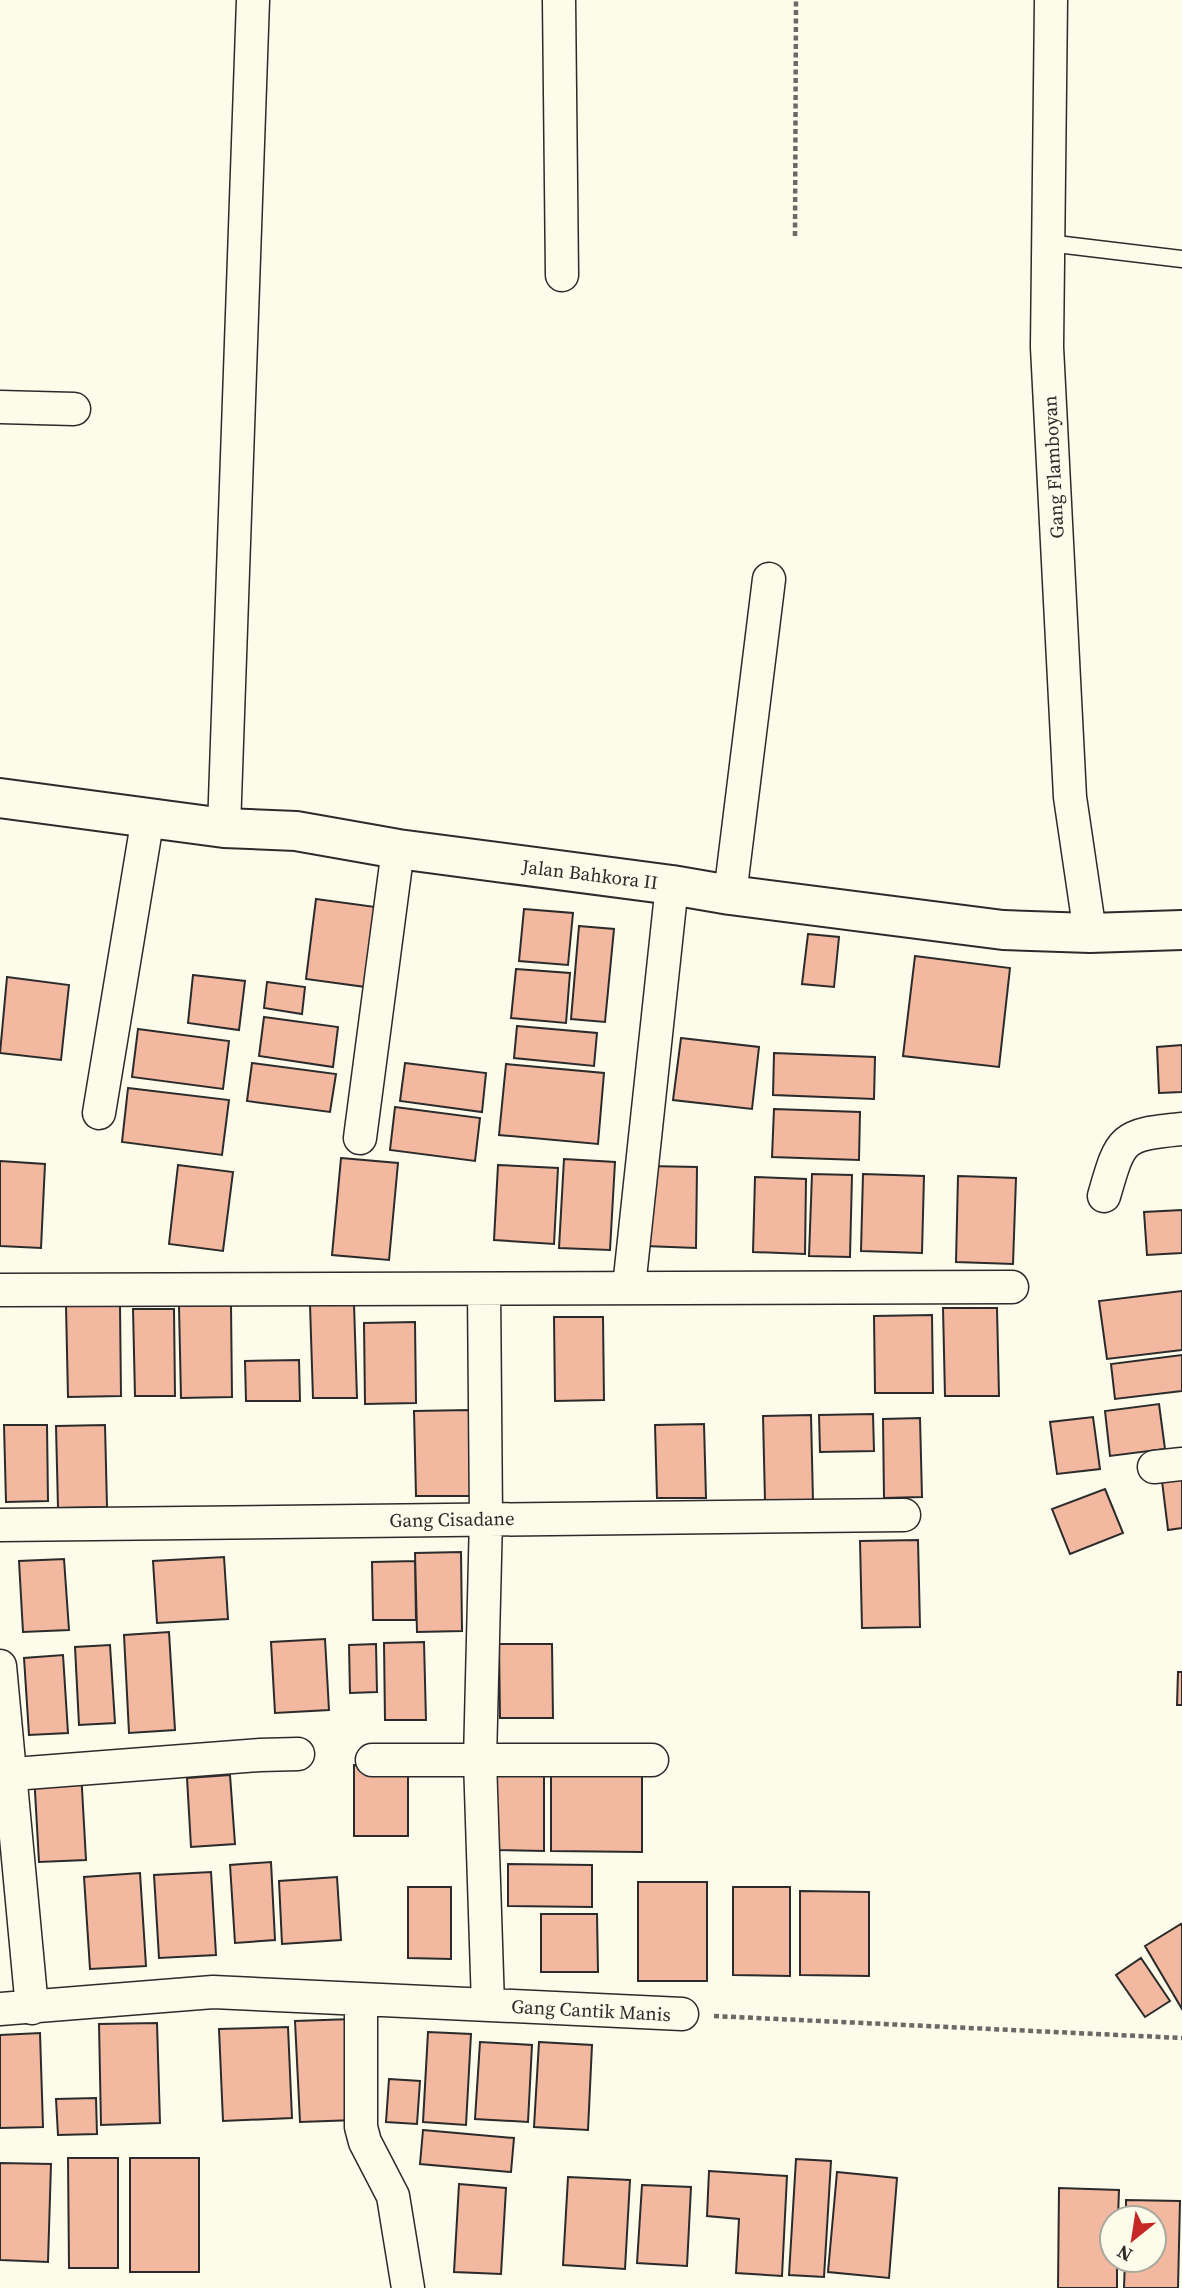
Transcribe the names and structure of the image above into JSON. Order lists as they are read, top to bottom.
{
  "streets": {
    "street": [
      "Gang Flamboyan",
      "Jalan Bahkora II",
      "Gang Cisadane",
      "Gang Cantik Manis"
    ]
  },
  "crossings": [
    ["Gang Flamboyan", "Jalan Bahkora II"]
  ],
  "north": "bottom left"
}
